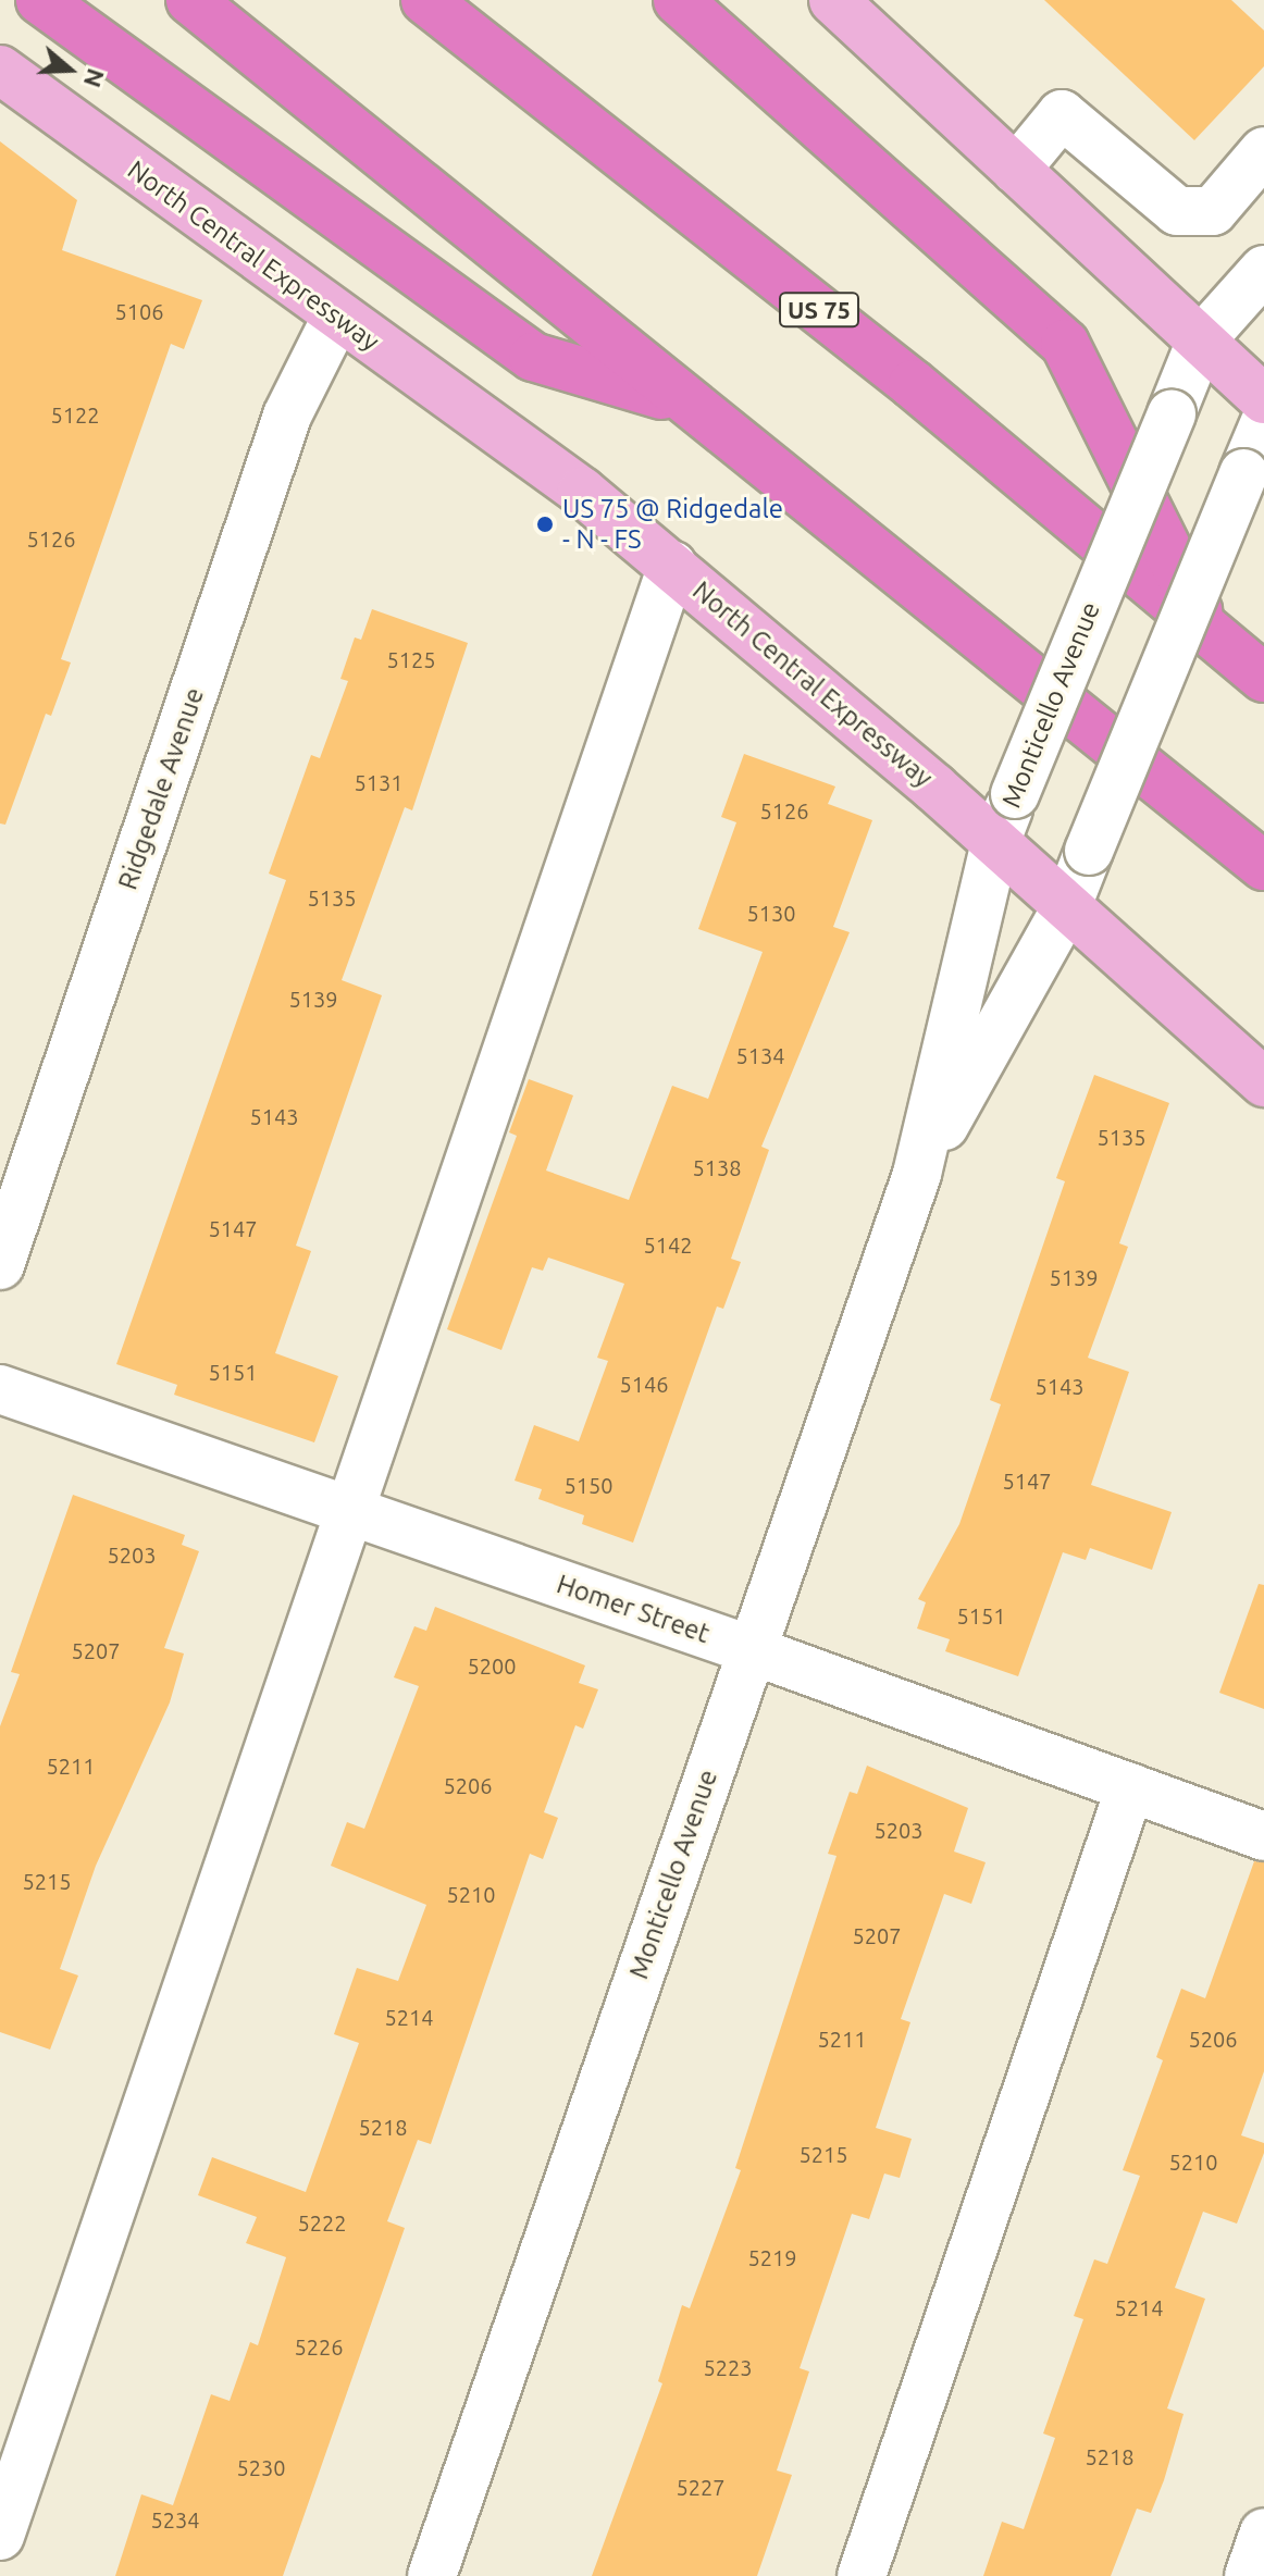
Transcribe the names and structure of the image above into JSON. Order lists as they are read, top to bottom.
{
  "streets": {
    "highway": ["US 75"],
    "main road": ["North Central Expressway"],
    "street": ["Monticello Avenue", "Ridgedale Avenue", "Homer Street"]
  },
  "crossings": [
    ["North Central Expressway", "Monticello Avenue"],
    ["North Central Expressway", "Ridgedale Avenue"],
    ["Monticello Avenue", "Homer Street"]
  ],
  "places": ["US 75 @ Ridgedale - N - FS"],
  "house_numbers": [
    "5106",
    "5122",
    "5126",
    "5125",
    "5131",
    "5126",
    "5135",
    "5130",
    "5139",
    "5134",
    "5143",
    "5135",
    "5138",
    "5147",
    "5142",
    "5139",
    "5151",
    "5146",
    "5143",
    "5147",
    "5150",
    "5203",
    "5151",
    "5207",
    "5200",
    "5211",
    "5206",
    "5203",
    "5215",
    "5210",
    "5207",
    "5214",
    "5211",
    "5206",
    "5218",
    "5215",
    "5210",
    "5222",
    "5219",
    "5214",
    "5226",
    "5223",
    "5218",
    "5230",
    "5227",
    "5234"
  ],
  "north": "right"
}
